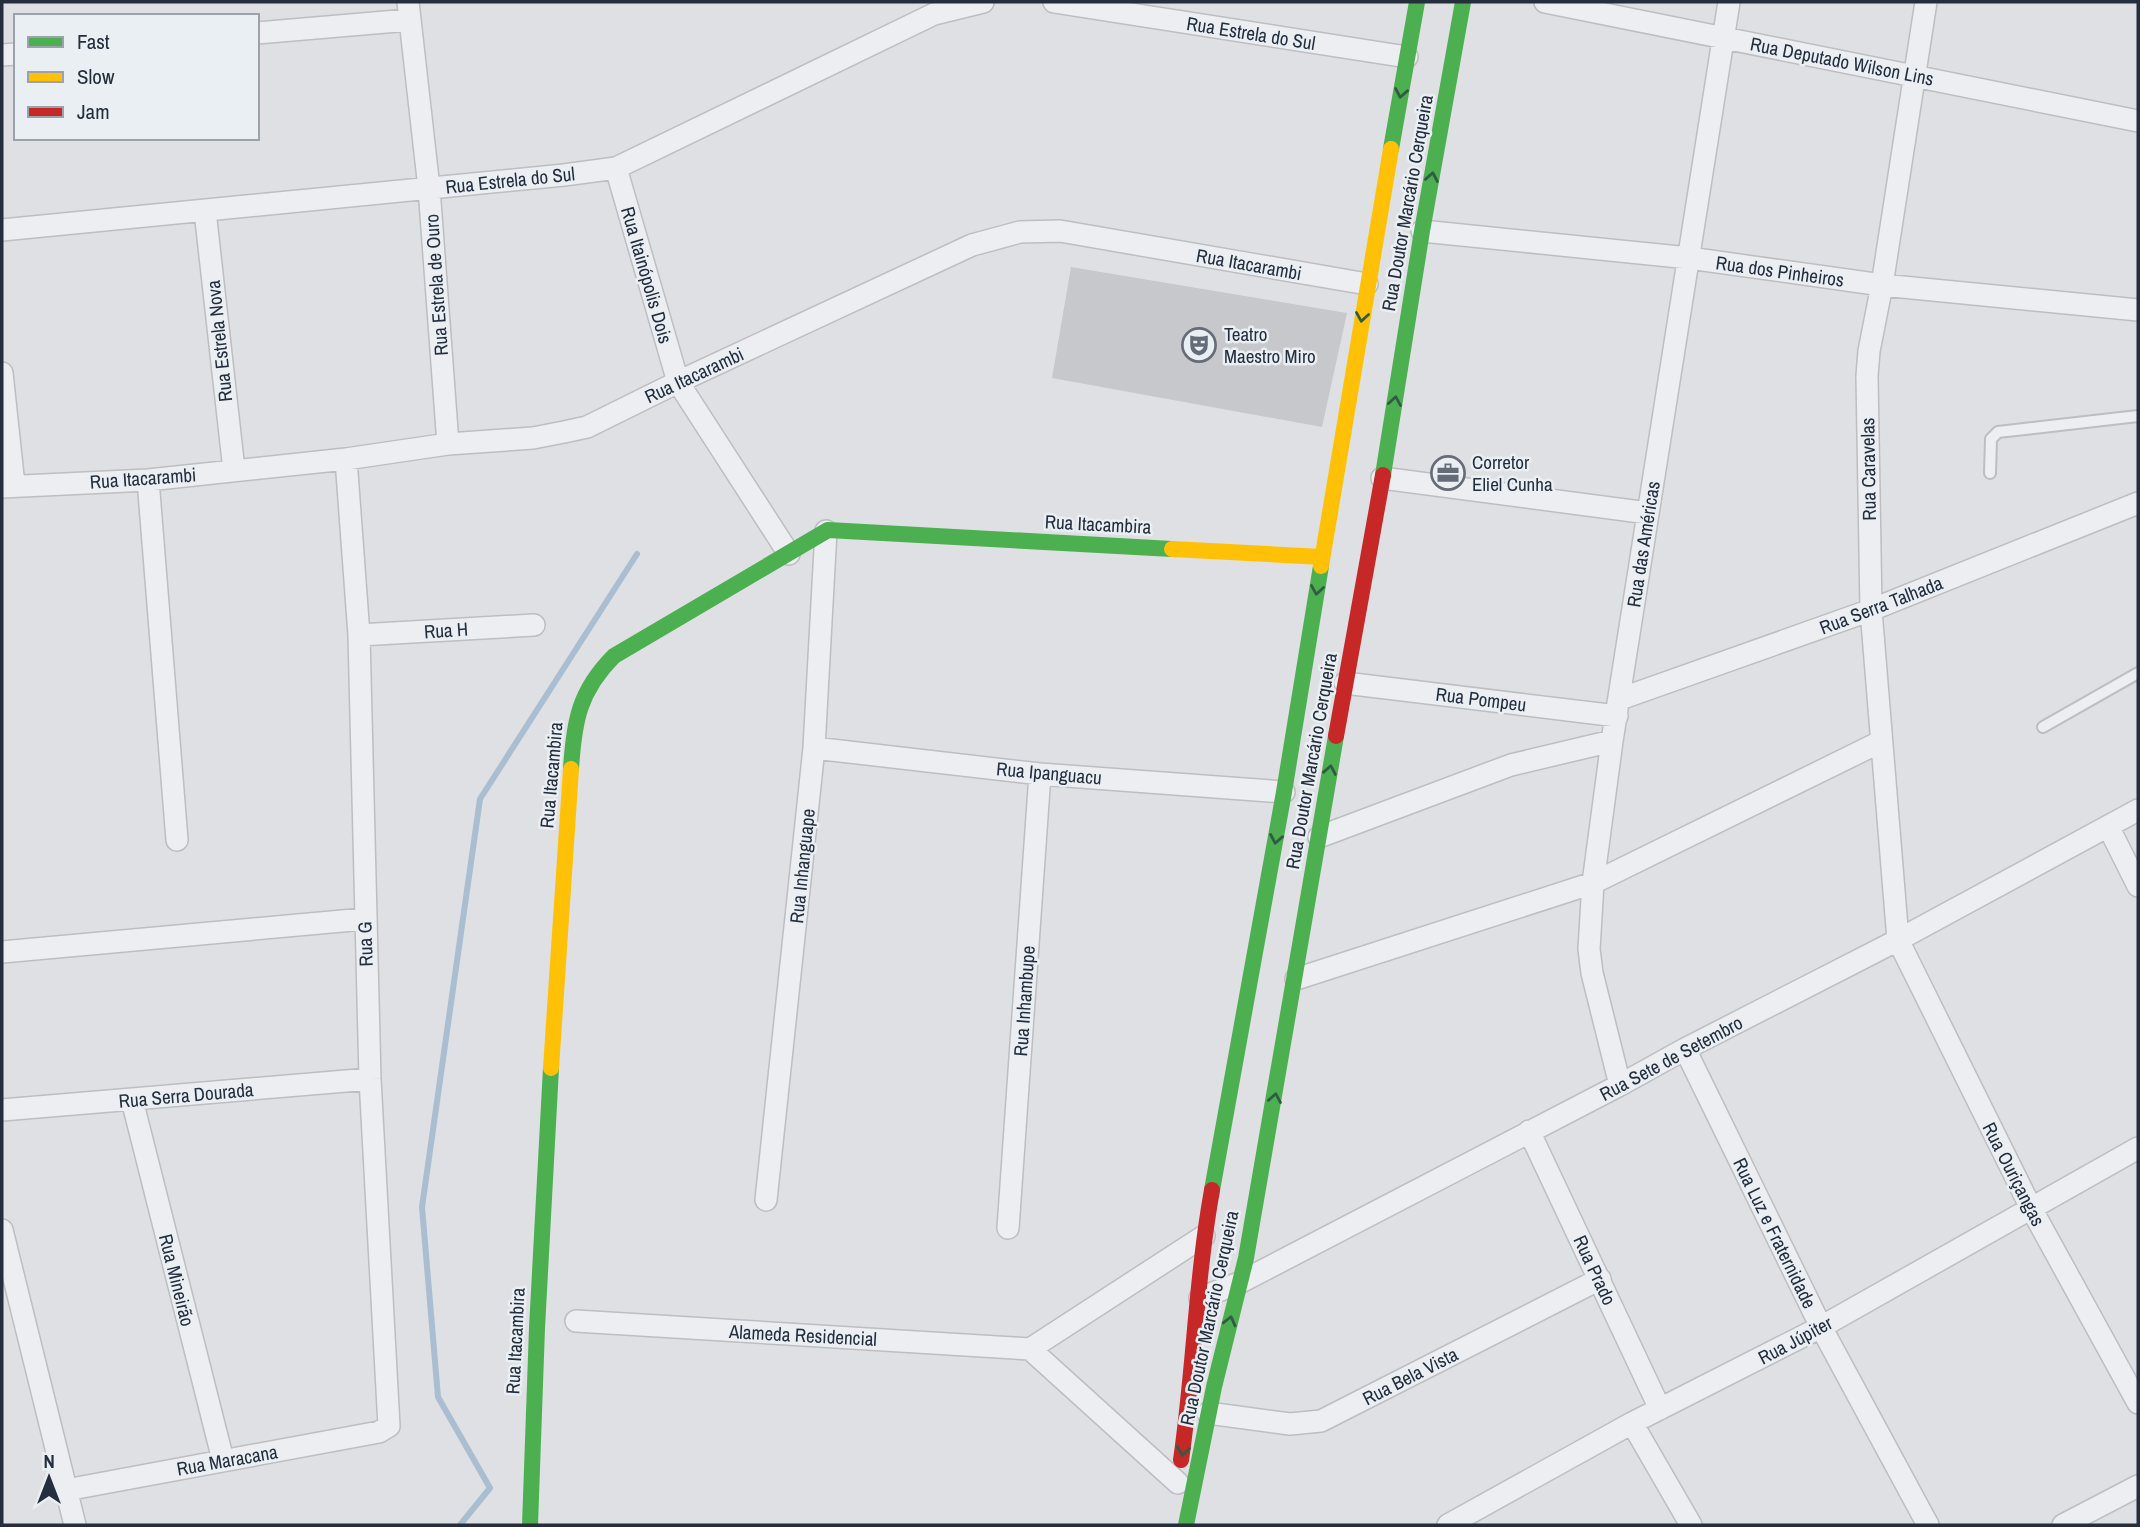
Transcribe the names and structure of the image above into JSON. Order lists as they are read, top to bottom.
{
  "streets": {
    "street": [
      "Rua Estrela do Sul",
      "Rua Deputado Wilson Lins",
      "Rua Doutor Marcário Cerqueira",
      "Rua Itacarambi",
      "Rua dos Pinheiros",
      "Rua Itainópolis Dois",
      "Rua Estrela de Ouro",
      "Rua Estrela Nova",
      "Rua Caravelas",
      "Rua Itacambira",
      "Rua das Américas",
      "Rua Serra Talhada",
      "Rua H",
      "Rua Pompeu",
      "Rua Ipanguacu",
      "Rua Inhanguape",
      "Rua G",
      "Rua Inhambupe",
      "Rua Sete de Setembro",
      "Rua Serra Dourada",
      "Rua Ouriçangas",
      "Rua Luz e Fraternidade",
      "Rua Prado",
      "Rua Mineirão",
      "Alameda Residencial",
      "Rua Júpiter",
      "Rua Bela Vista",
      "Rua Maracana"
    ]
  },
  "crossings": [
    ["Rua Estrela do Sul", "Rua Doutor Marcário Cerqueira"],
    ["Rua Estrela do Sul", "Rua Itainópolis Dois"],
    ["Rua Estrela do Sul", "Rua Estrela de Ouro"],
    ["Rua Estrela do Sul", "Rua Estrela Nova"],
    ["Rua Deputado Wilson Lins", "Rua Caravelas"],
    ["Rua Deputado Wilson Lins", "Rua das Américas"],
    ["Rua Doutor Marcário Cerqueira", "Rua Itacarambi"],
    ["Rua Doutor Marcário Cerqueira", "Rua dos Pinheiros"],
    ["Rua Doutor Marcário Cerqueira", "Rua Itacambira"],
    ["Rua Doutor Marcário Cerqueira", "Rua Pompeu"],
    ["Rua Doutor Marcário Cerqueira", "Rua Ipanguacu"],
    ["Rua Doutor Marcário Cerqueira", "Rua Sete de Setembro"],
    ["Rua Doutor Marcário Cerqueira", "Rua Bela Vista"],
    ["Rua Itacarambi", "Rua Itainópolis Dois"],
    ["Rua Itacarambi", "Rua Estrela de Ouro"],
    ["Rua Itacarambi", "Rua Estrela Nova"],
    ["Rua Itacarambi", "Rua G"],
    ["Rua dos Pinheiros", "Rua Caravelas"],
    ["Rua dos Pinheiros", "Rua das Américas"],
    ["Rua Itainópolis Dois", "Rua Itacambira"],
    ["Rua Caravelas", "Rua Serra Talhada"],
    ["Rua Caravelas", "Rua Sete de Setembro"],
    ["Rua Caravelas", "Rua Ouriçangas"],
    ["Rua Itacambira", "Rua Inhanguape"],
    ["Rua das Américas", "Rua Serra Talhada"],
    ["Rua das Américas", "Rua Pompeu"],
    ["Rua das Américas", "Rua Sete de Setembro"],
    ["Rua Serra Talhada", "Rua Pompeu"],
    ["Rua H", "Rua G"],
    ["Rua Ipanguacu", "Rua Inhanguape"],
    ["Rua Ipanguacu", "Rua Inhambupe"],
    ["Rua G", "Rua Serra Dourada"],
    ["Rua G", "Rua Maracana"],
    ["Rua Sete de Setembro", "Rua Ouriçangas"],
    ["Rua Sete de Setembro", "Rua Luz e Fraternidade"],
    ["Rua Sete de Setembro", "Rua Prado"],
    ["Rua Serra Dourada", "Rua Mineirão"],
    ["Rua Ouriçangas", "Rua Júpiter"],
    ["Rua Luz e Fraternidade", "Rua Júpiter"],
    ["Rua Prado", "Rua Júpiter"],
    ["Rua Prado", "Rua Bela Vista"],
    ["Rua Mineirão", "Rua Maracana"]
  ],
  "places": {
    "theatre": ["Teatro Maestro Miro"],
    "office": ["Corretor Eliel Cunha"]
  },
  "legend": ["Fast", "Slow", "Jam"],
  "north": "top"
}
